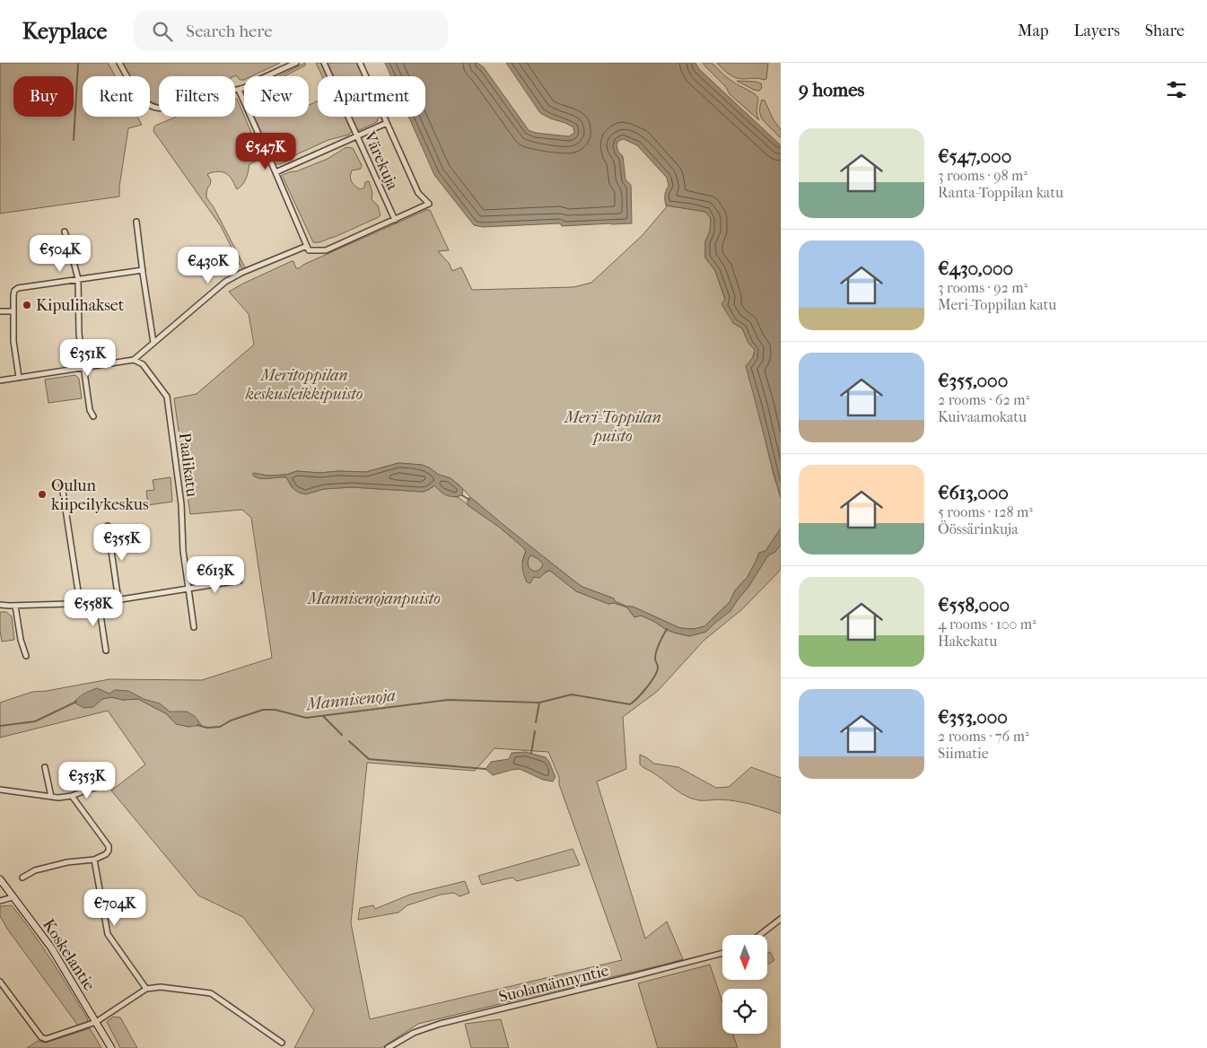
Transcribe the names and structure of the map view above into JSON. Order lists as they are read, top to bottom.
{
  "streets": {
    "main road": ["Koskelantie"],
    "street": ["Värekuja", "Paalikatu", "Suolamännyntie"]
  },
  "water": ["Mannisenoja"],
  "parks": ["Meritoppilan keskusleikkipuisto", "Meri-Toppilan puisto", "Mannisenojanpuisto"],
  "places": ["Kipulihakset", "Oulun kiipeilykeskus"],
  "north": "bottom",
  "page": {
    "header": "Keyplace",
    "search": "Search here",
    "nav": ["Map", "Layers", "Share"],
    "heading": "9 homes",
    "chip": [
      "Buy",
      "Rent",
      "Filters",
      "New",
      "Apartment"
    ],
    "list": [
      {
        "name": "€547,000",
        "note": "3 rooms · 98 m² · Ranta-Toppilan katu"
      },
      {
        "name": "€430,000",
        "note": "3 rooms · 92 m² · Meri-Toppilan katu"
      },
      {
        "name": "€355,000",
        "note": "2 rooms · 62 m² · Kuivaamokatu"
      },
      {
        "name": "€613,000",
        "note": "5 rooms · 128 m² · Öössärinkuja"
      },
      {
        "name": "€558,000",
        "note": "4 rooms · 100 m² · Hakekatu"
      },
      {
        "name": "€353,000",
        "note": "2 rooms · 76 m² · Siimatie"
      }
    ],
    "price": [
      "€547K",
      "€504K",
      "€430K",
      "€351K",
      "€355K",
      "€613K",
      "€558K",
      "€353K",
      "€704K"
    ]
  }
}
